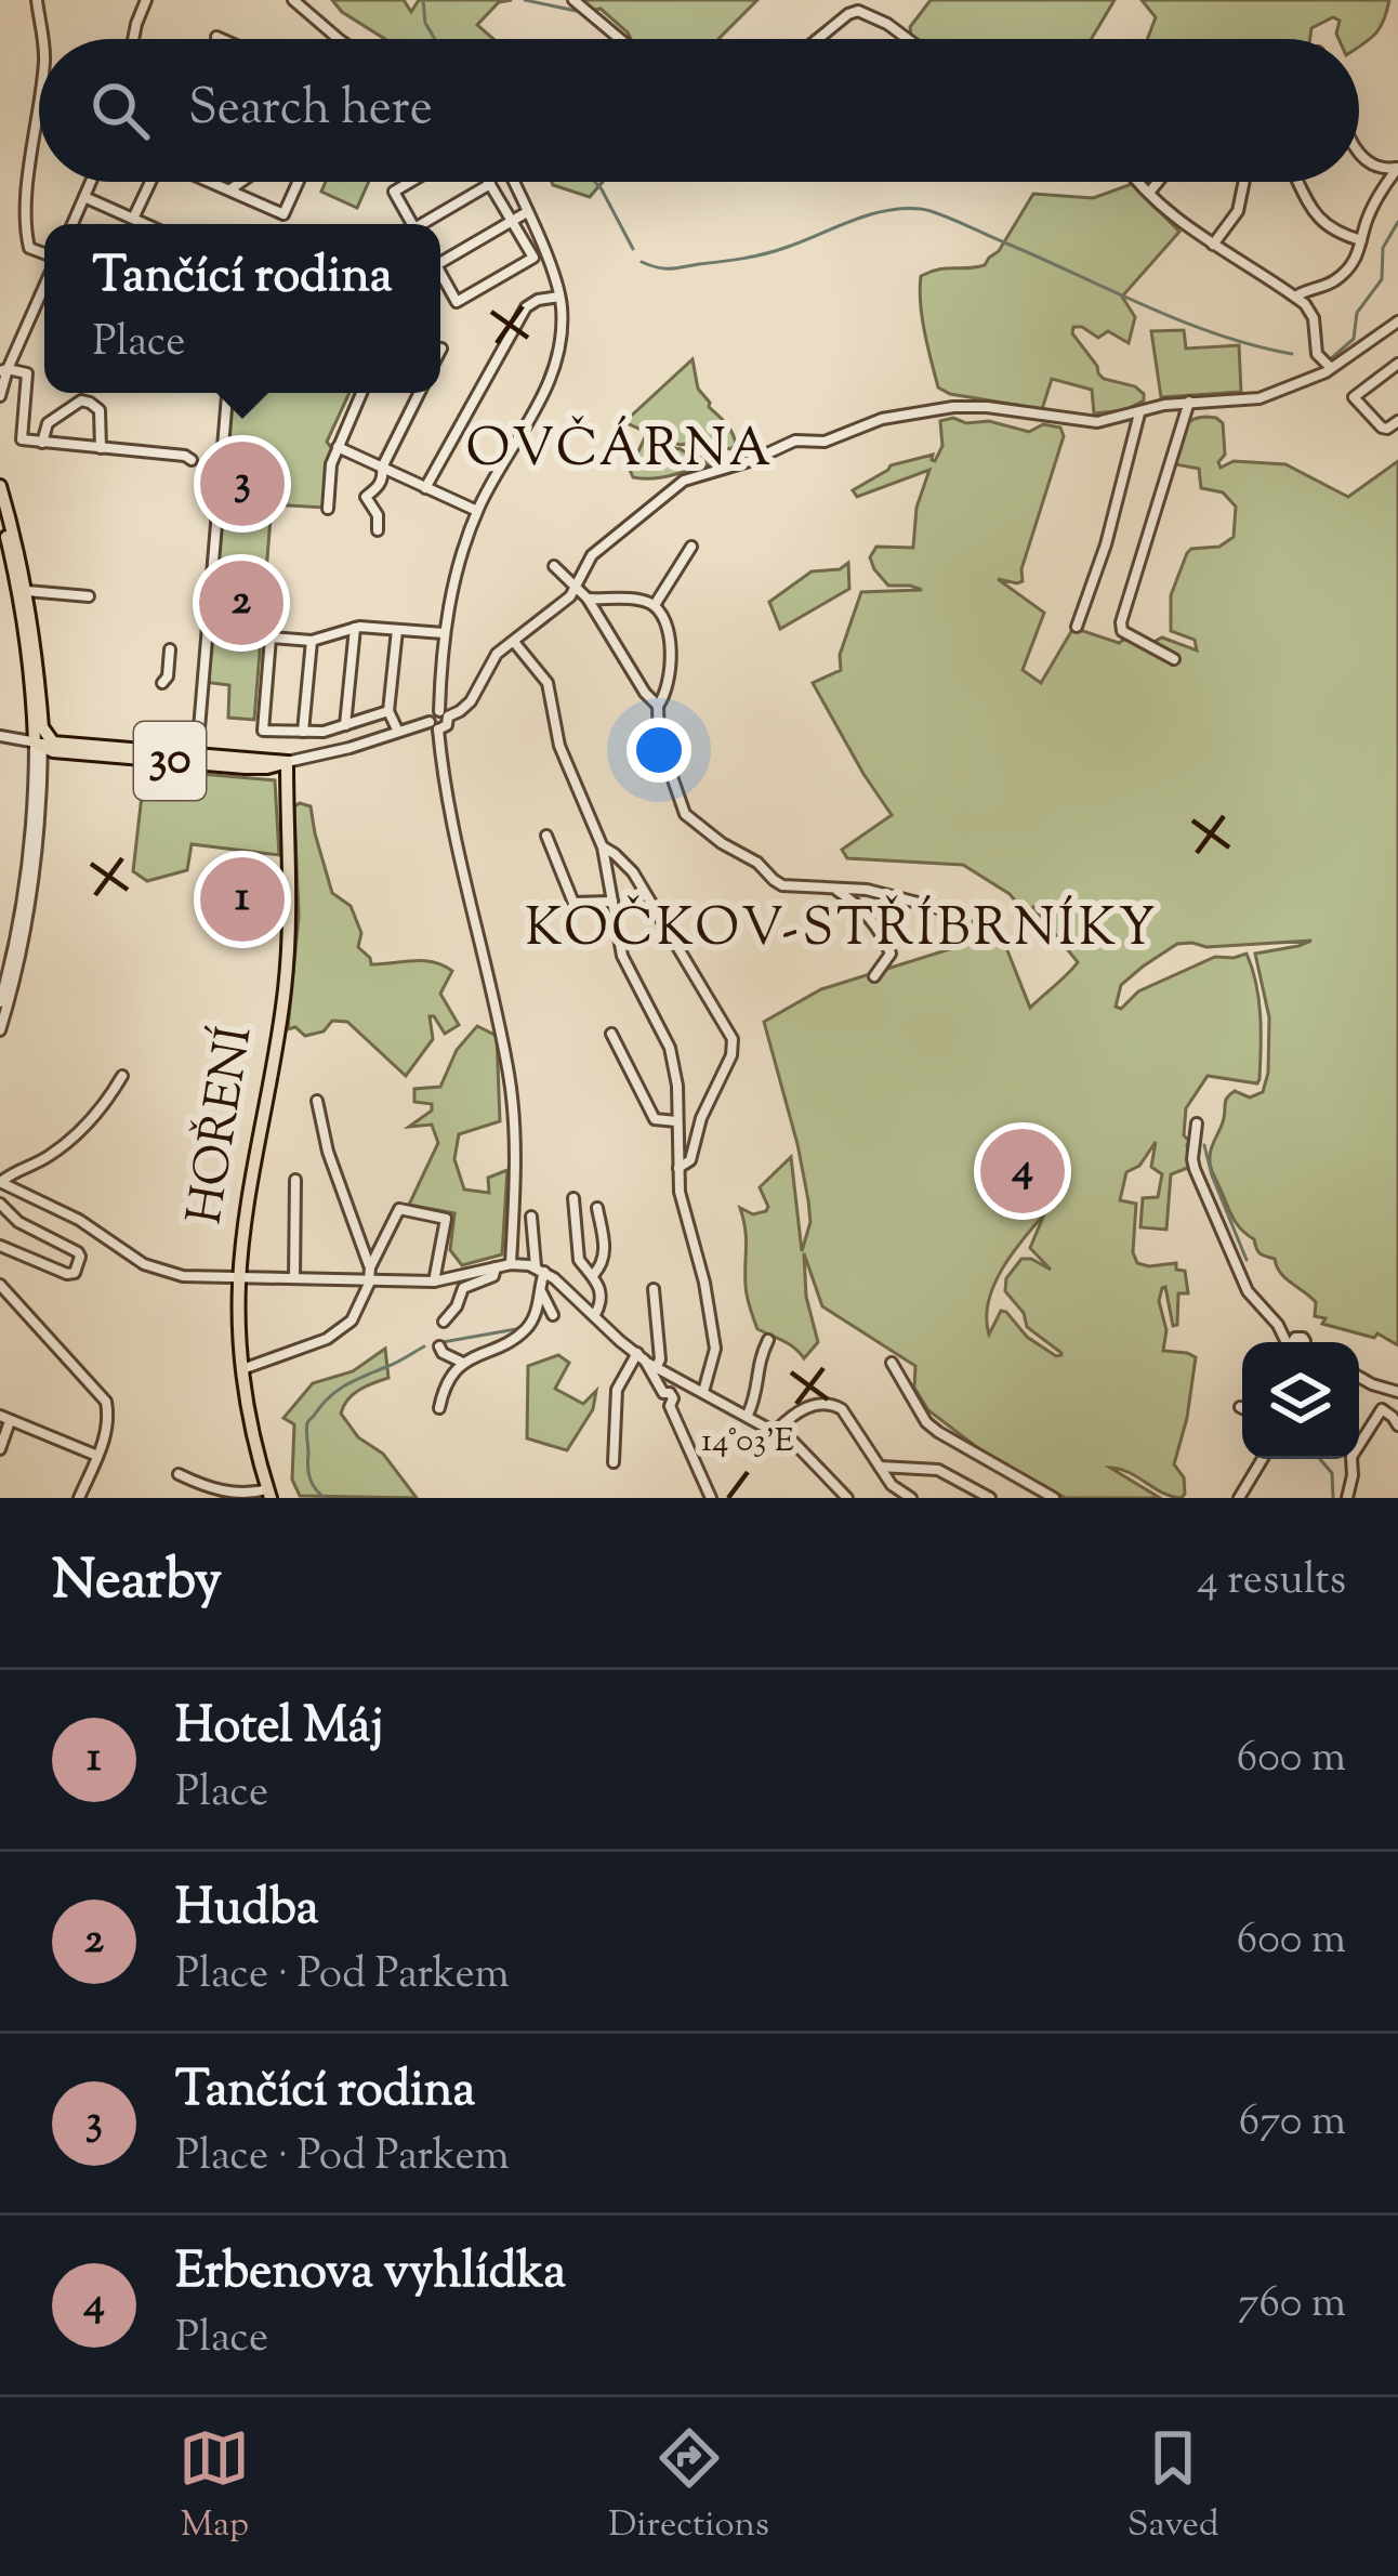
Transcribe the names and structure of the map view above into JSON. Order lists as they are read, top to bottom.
{
  "streets": {
    "main road": ["30", "HOŘENÍ"]
  },
  "crossings": [
    ["30", "HOŘENÍ"]
  ],
  "districts": ["OVČÁRNA", "KOČKOV-STŘÍBRNÍKY"],
  "page": {
    "search": "Search here",
    "popup": ["Tančící rodina", "Place"],
    "pins": [
      "3",
      "2",
      "1",
      "4"
    ],
    "heading": ["Nearby", "4 results"],
    "list": [
      {
        "mark": "1",
        "name": "Hotel Máj",
        "note": "Place",
        "value": "600 m"
      },
      {
        "mark": "2",
        "name": "Hudba",
        "note": "Place · Pod Parkem",
        "value": "600 m"
      },
      {
        "mark": "3",
        "name": "Tančící rodina",
        "note": "Place · Pod Parkem",
        "value": "670 m"
      },
      {
        "mark": "4",
        "name": "Erbenova vyhlídka",
        "note": "Place",
        "value": "760 m"
      }
    ],
    "nav": ["Map", "Directions", "Saved"]
  },
  "coordinates": ["14°03'E"]
}
